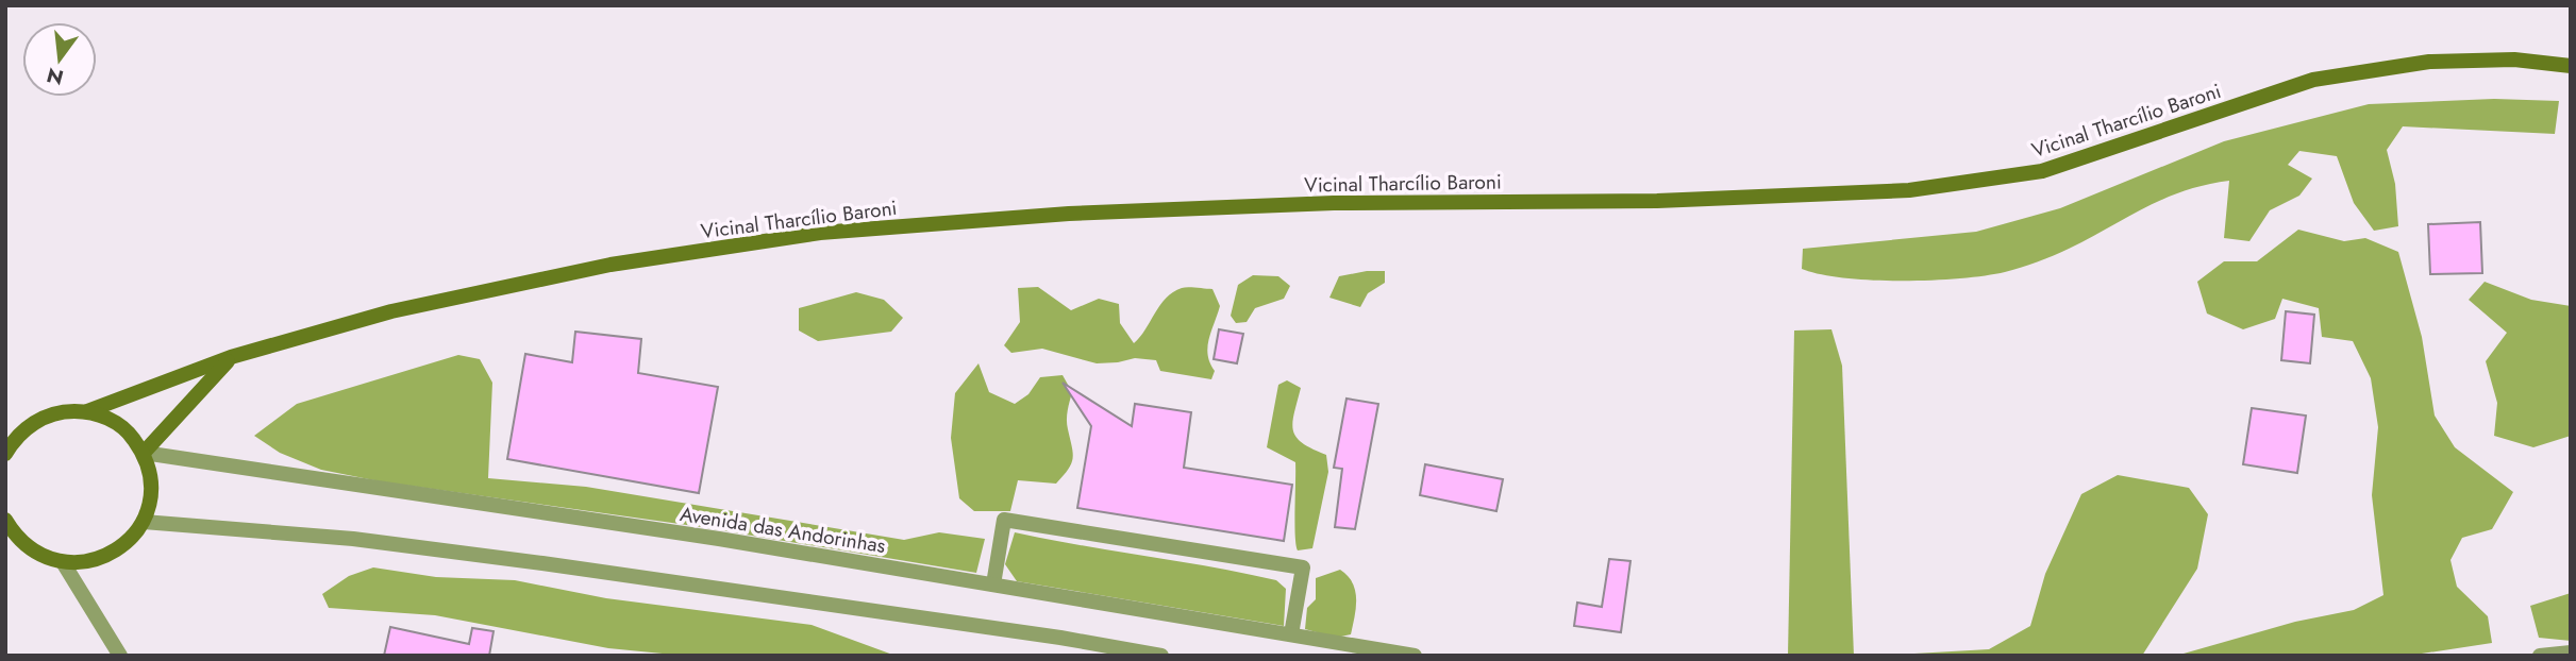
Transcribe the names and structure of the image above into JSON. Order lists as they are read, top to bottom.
{
  "streets": {
    "main road": ["Vicinal Tharcílio Baroni"],
    "street": ["Avenida das Andorinhas"]
  },
  "north": "bottom"
}
